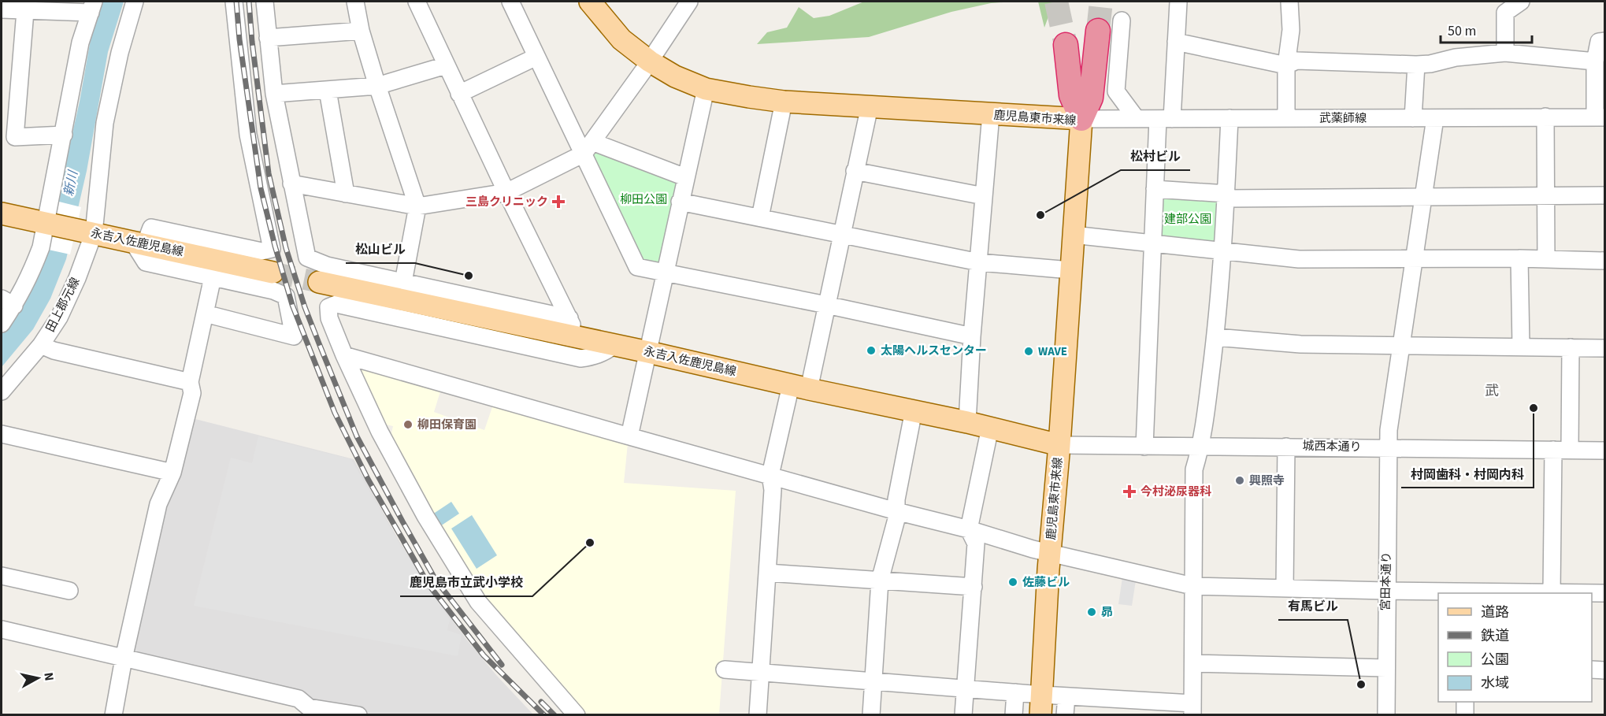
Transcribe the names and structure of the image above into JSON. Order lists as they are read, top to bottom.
{
  "streets": {
    "main road": ["鹿児島東市来線", "永吉入佐鹿児島線"],
    "street": [
      "武薬師線",
      "田上郡元線",
      "城西本通り",
      "宮田本通り"
    ]
  },
  "crossings": [
    ["鹿児島東市来線", "武薬師線"],
    ["鹿児島東市来線", "永吉入佐鹿児島線"],
    ["鹿児島東市来線", "城西本通り"],
    ["武薬師線", "宮田本通り"],
    ["永吉入佐鹿児島線", "田上郡元線"],
    ["永吉入佐鹿児島線", "城西本通り"],
    ["城西本通り", "宮田本通り"]
  ],
  "districts": ["武"],
  "water": ["新川"],
  "parks": ["柳田公園", "建部公園"],
  "places": {
    "health": ["三島クリニック", "今村泌尿器科"],
    "other": [
      "松村ビル",
      "松山ビル",
      "太陽ヘルスセンター",
      "WAVE",
      "村岡歯科・村岡内科",
      "柳田保育園",
      "興照寺",
      "鹿児島市立武小学校",
      "佐藤ビル",
      "昴",
      "有馬ビル"
    ]
  },
  "legend": [
    "道路",
    "鉄道",
    "公園",
    "水域"
  ],
  "scale_bar": "50 m",
  "north": "right"
}
